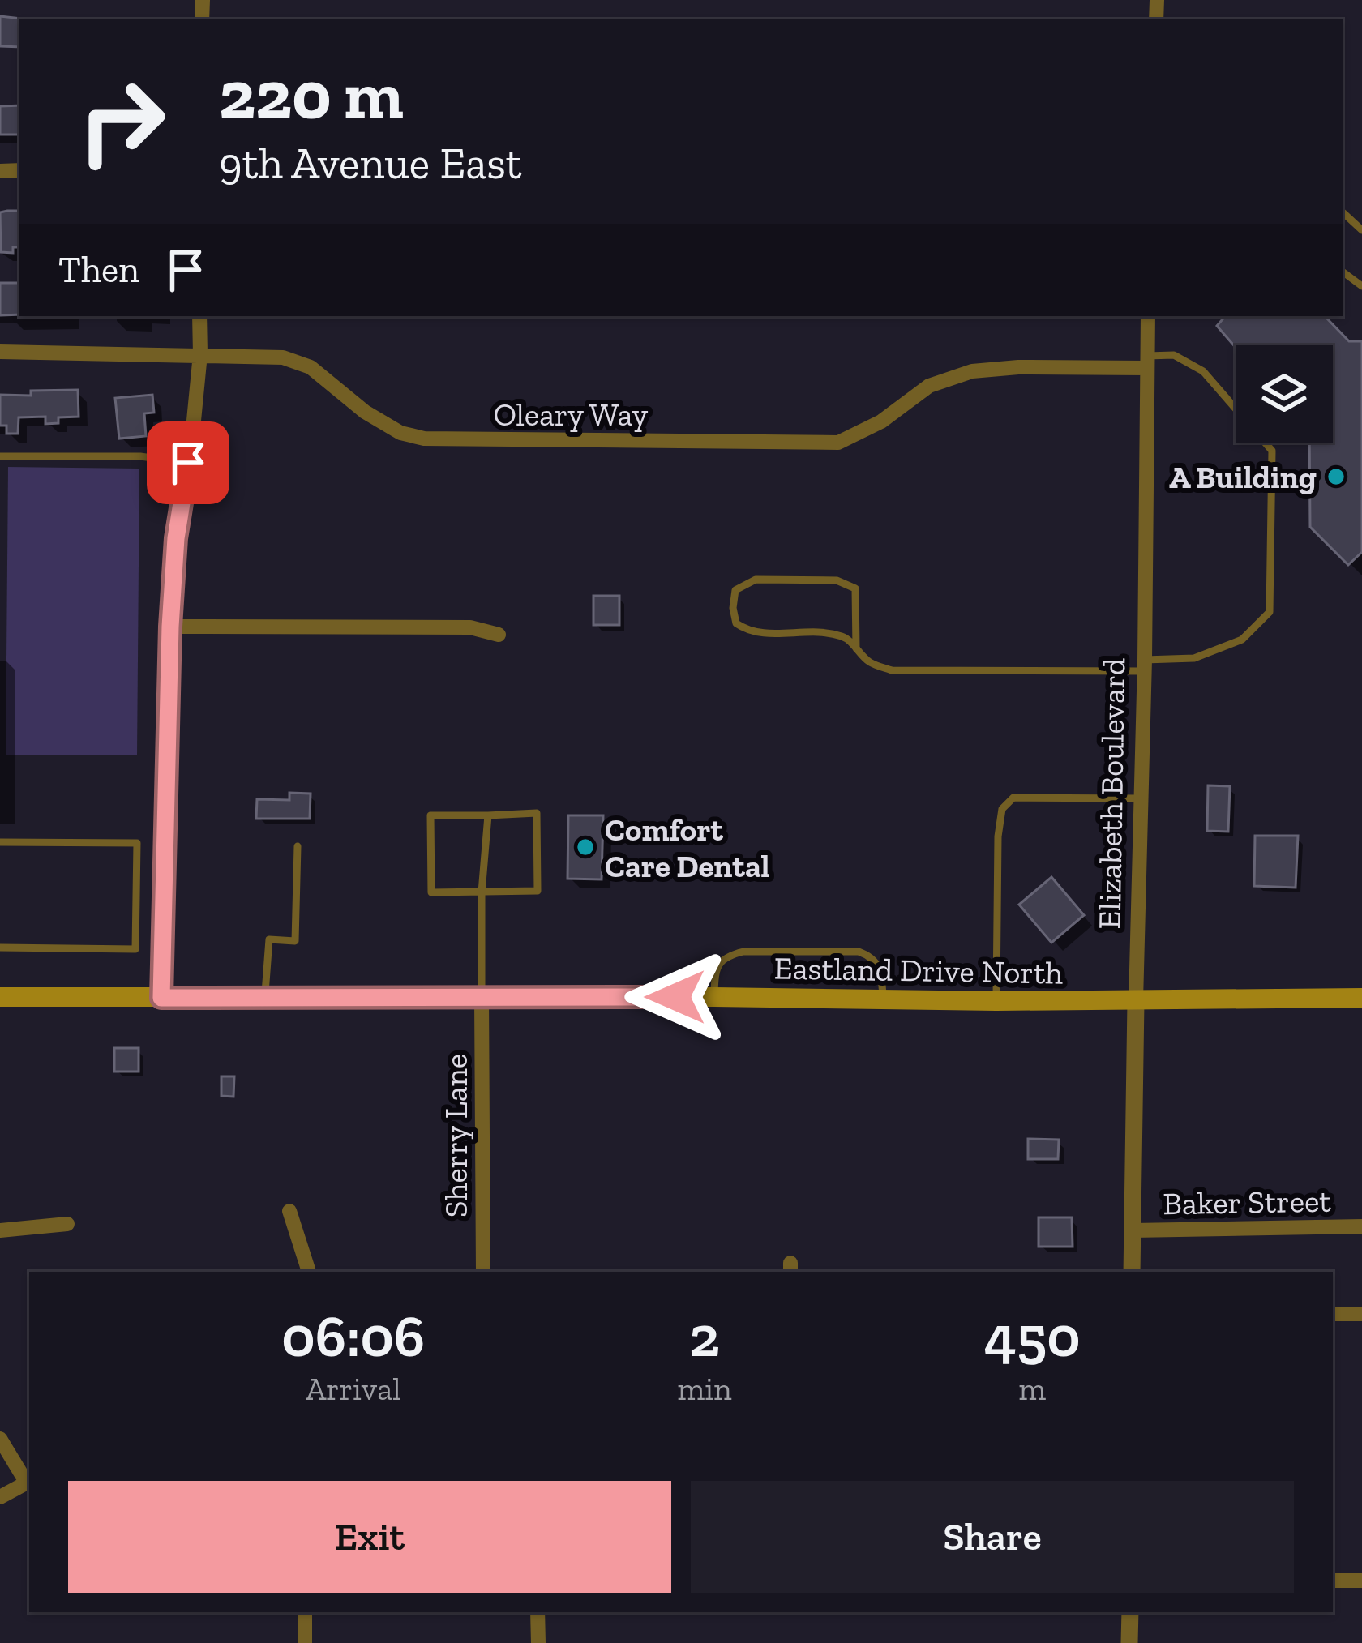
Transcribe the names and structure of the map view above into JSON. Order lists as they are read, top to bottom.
{
  "streets": {
    "main road": ["Eastland Drive North"],
    "street": [
      "Oleary Way",
      "Elizabeth Boulevard",
      "Sherry Lane",
      "Baker Street"
    ]
  },
  "crossings": [
    ["Oleary Way", "Elizabeth Boulevard"],
    ["Elizabeth Boulevard", "Eastland Drive North"],
    ["Elizabeth Boulevard", "Baker Street"],
    ["Eastland Drive North", "Sherry Lane"]
  ],
  "places": ["A Building", "Comfort Care Dental"],
  "page": {
    "turn": ["220 m", "9th Avenue East"],
    "then": "Then",
    "eta": [
      "06:06",
      "Arrival",
      "2",
      "min",
      "450",
      "m"
    ],
    "buttons": ["Exit", "Share"]
  }
}
